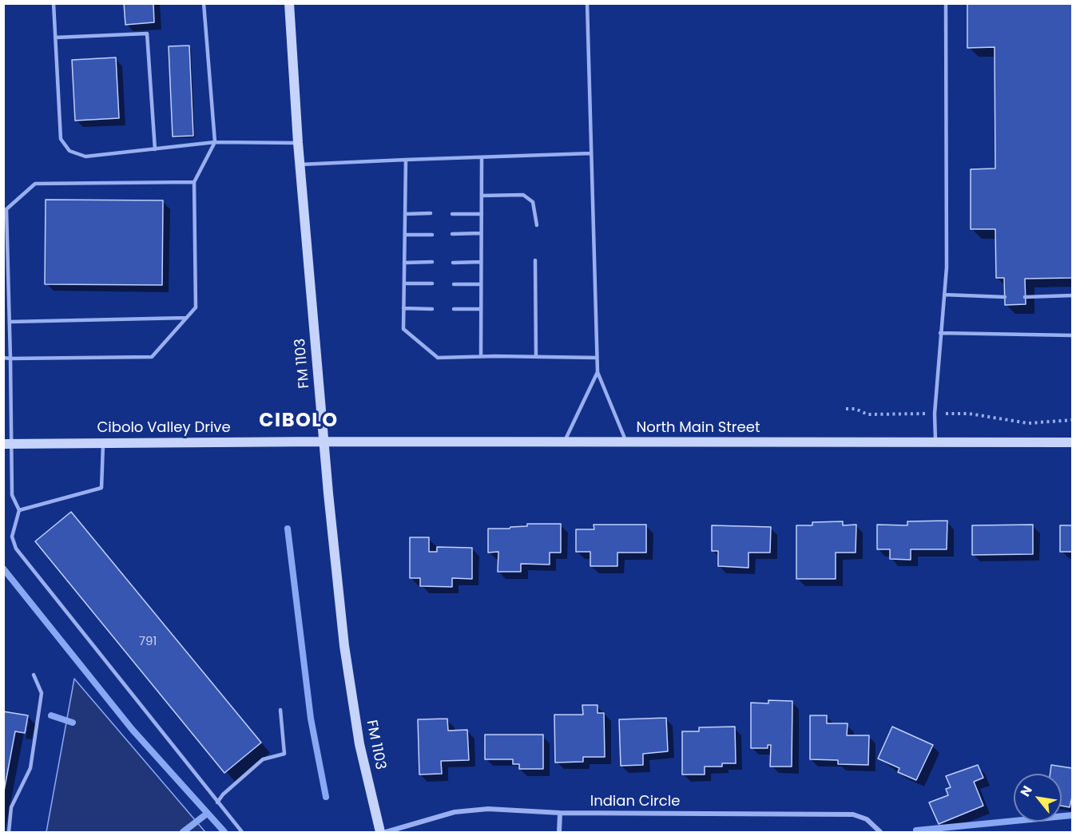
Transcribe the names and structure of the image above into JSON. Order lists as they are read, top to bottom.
{
  "streets": {
    "main road": ["FM 1103", "Cibolo Valley Drive", "North Main Street"],
    "street": ["Indian Circle"]
  },
  "crossings": [
    ["FM 1103", "Cibolo Valley Drive"],
    ["FM 1103", "North Main Street"],
    ["Cibolo Valley Drive", "North Main Street"]
  ],
  "districts": ["CIBOLO"],
  "house_numbers": ["791"],
  "north": "top left"
}
